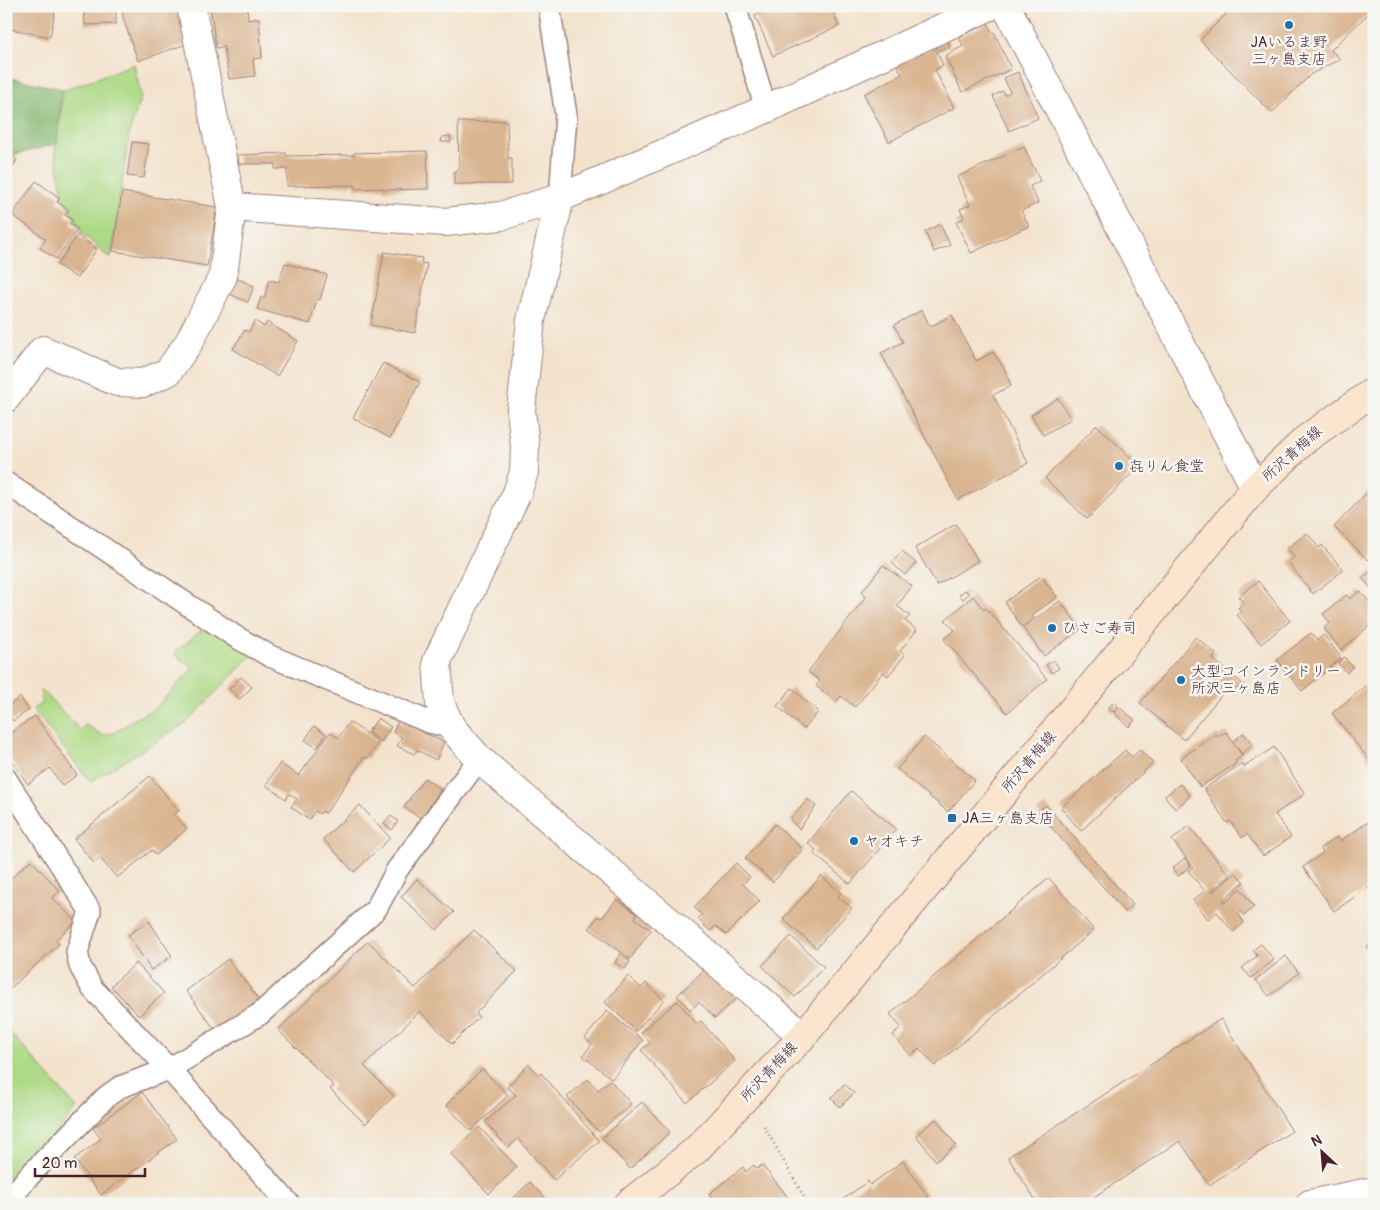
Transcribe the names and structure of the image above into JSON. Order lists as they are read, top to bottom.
{
  "streets": {
    "main road": ["所沢青梅線"]
  },
  "places": {
    "other": [
      "JAいるま野 三ヶ島支店",
      "㐂りん食堂",
      "ひさご寿司",
      "大型コインランドリー 所沢三ヶ島店",
      "ヤオキチ"
    ],
    "transit": ["JA三ヶ島支店"]
  },
  "scale_bar": "20 m",
  "north": "top left"
}
